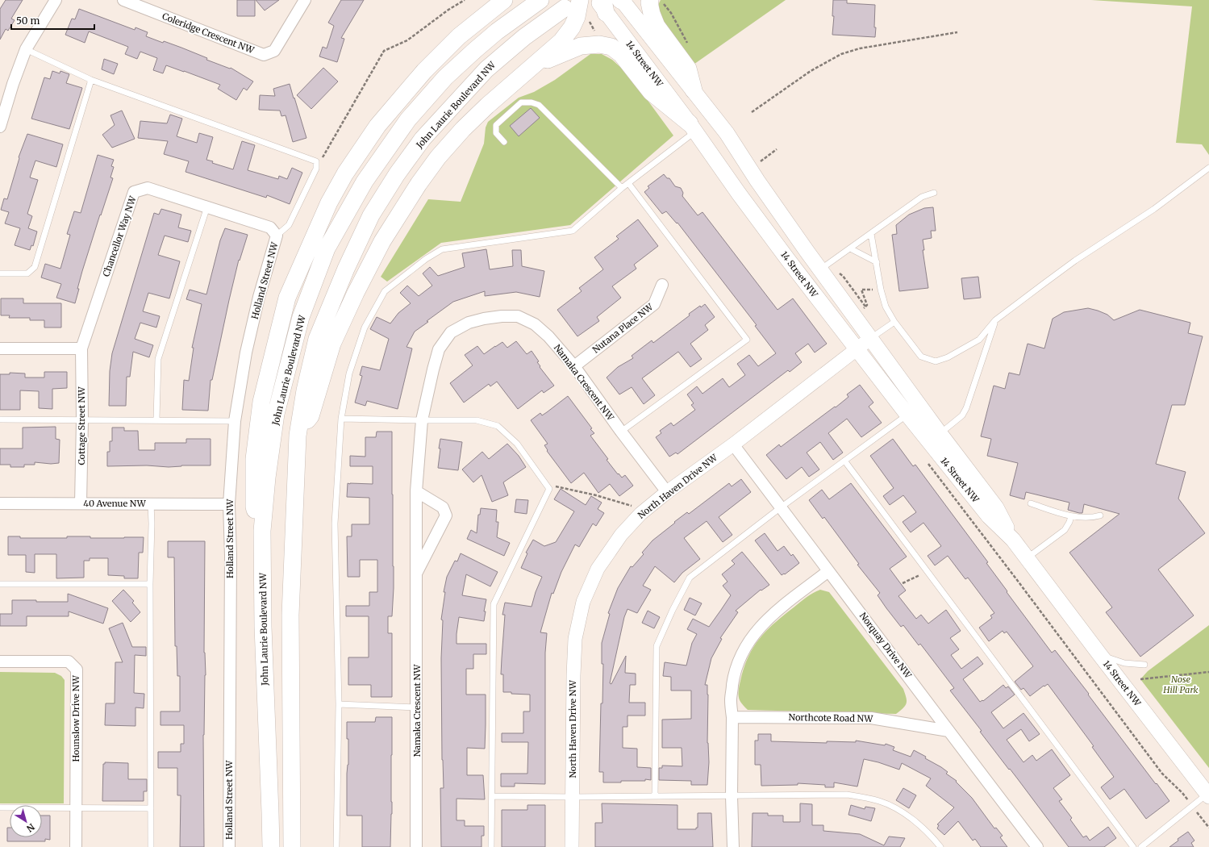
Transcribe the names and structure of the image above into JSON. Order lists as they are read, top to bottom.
{
  "streets": {
    "main road": ["14 Street NW", "John Laurie Boulevard NW"],
    "street": [
      "Coleridge Crescent NW",
      "Chancellor Way NW",
      "Holland Street NW",
      "Nutana Place NW",
      "Namaka Crescent NW",
      "Cottage Street NW",
      "North Haven Drive NW",
      "40 Avenue NW",
      "Norquay Drive NW",
      "Northcote Road NW",
      "Hounslow Drive NW"
    ]
  },
  "crossings": [
    ["14 Street NW", "North Haven Drive NW"],
    ["Chancellor Way NW", "Holland Street NW"],
    ["Chancellor Way NW", "Cottage Street NW"],
    ["Holland Street NW", "40 Avenue NW"],
    ["Nutana Place NW", "Namaka Crescent NW"],
    ["Namaka Crescent NW", "North Haven Drive NW"],
    ["Cottage Street NW", "40 Avenue NW"],
    ["North Haven Drive NW", "Norquay Drive NW"],
    ["Norquay Drive NW", "Northcote Road NW"]
  ],
  "parks": ["Nose Hill Park"],
  "scale_bar": "50 m",
  "north": "bottom right"
}
